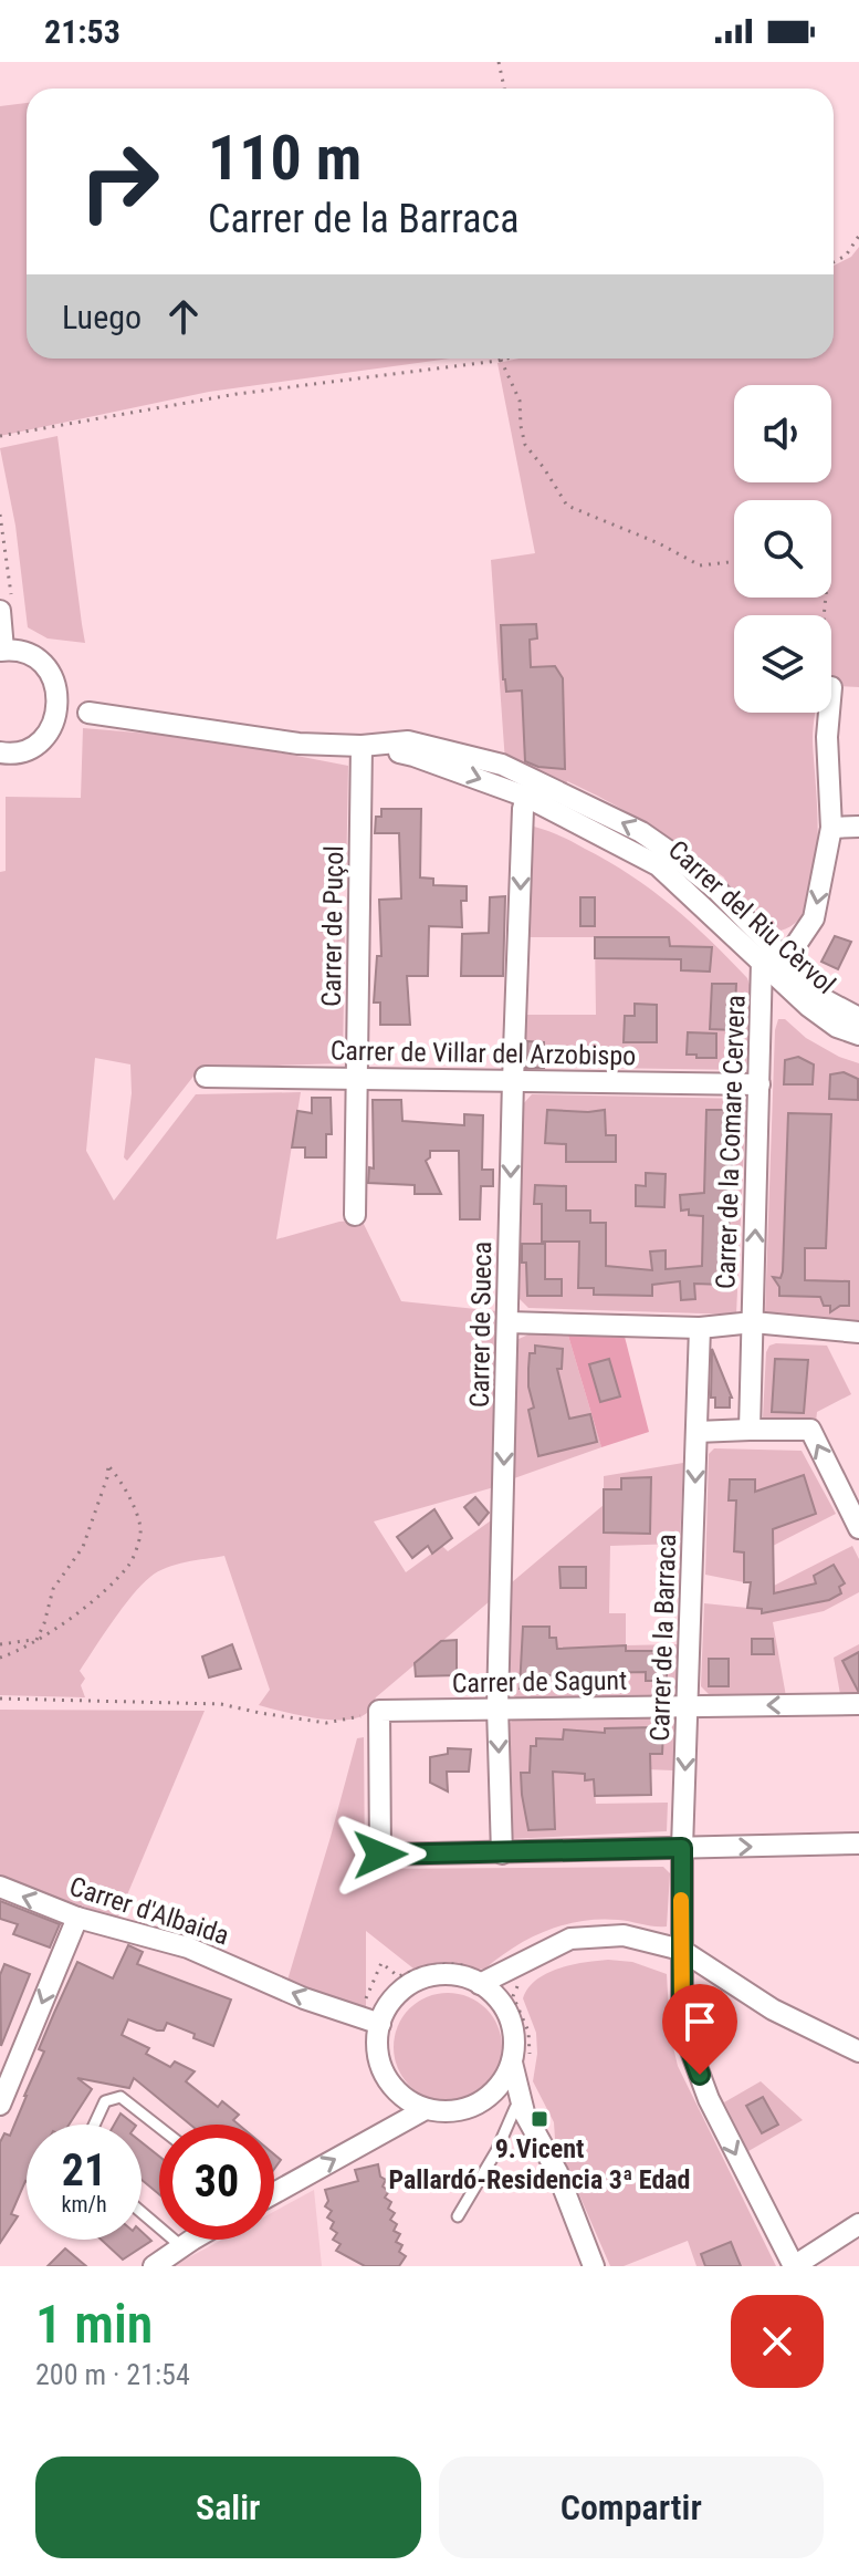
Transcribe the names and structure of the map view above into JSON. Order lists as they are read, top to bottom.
{
  "streets": {
    "street": [
      "Carrer del Riu Cèrvol",
      "Carrer de Puçol",
      "Carrer de Villar del Arzobispo",
      "Carrer de la Comare Cervera",
      "Carrer de Sueca",
      "Carrer de la Barraca",
      "Carrer de Sagunt",
      "Carrer d'Albaida"
    ]
  },
  "crossings": [
    ["Carrer del Riu Cèrvol", "Carrer de Puçol"],
    ["Carrer del Riu Cèrvol", "Carrer de la Comare Cervera"],
    ["Carrer del Riu Cèrvol", "Carrer de Sueca"],
    ["Carrer de Puçol", "Carrer de Villar del Arzobispo"],
    ["Carrer de Villar del Arzobispo", "Carrer de la Comare Cervera"],
    ["Carrer de Villar del Arzobispo", "Carrer de Sueca"],
    ["Carrer de Sueca", "Carrer de Sagunt"],
    ["Carrer de la Barraca", "Carrer de Sagunt"]
  ],
  "one_way": ["Carrer de la Comare Cervera", "Carrer de Sueca", "Carrer d'Albaida"],
  "places": {
    "transit": ["9.Vicent Pallardó-Residencia 3ª Edad"]
  },
  "page": {
    "status": "21:53",
    "turn": ["110 m", "Carrer de la Barraca"],
    "then": "Luego",
    "speed": "21 km/h",
    "limit": "30",
    "heading": ["1 min", "200 m · 21:54"],
    "buttons": ["Salir", "Compartir"]
  }
}
